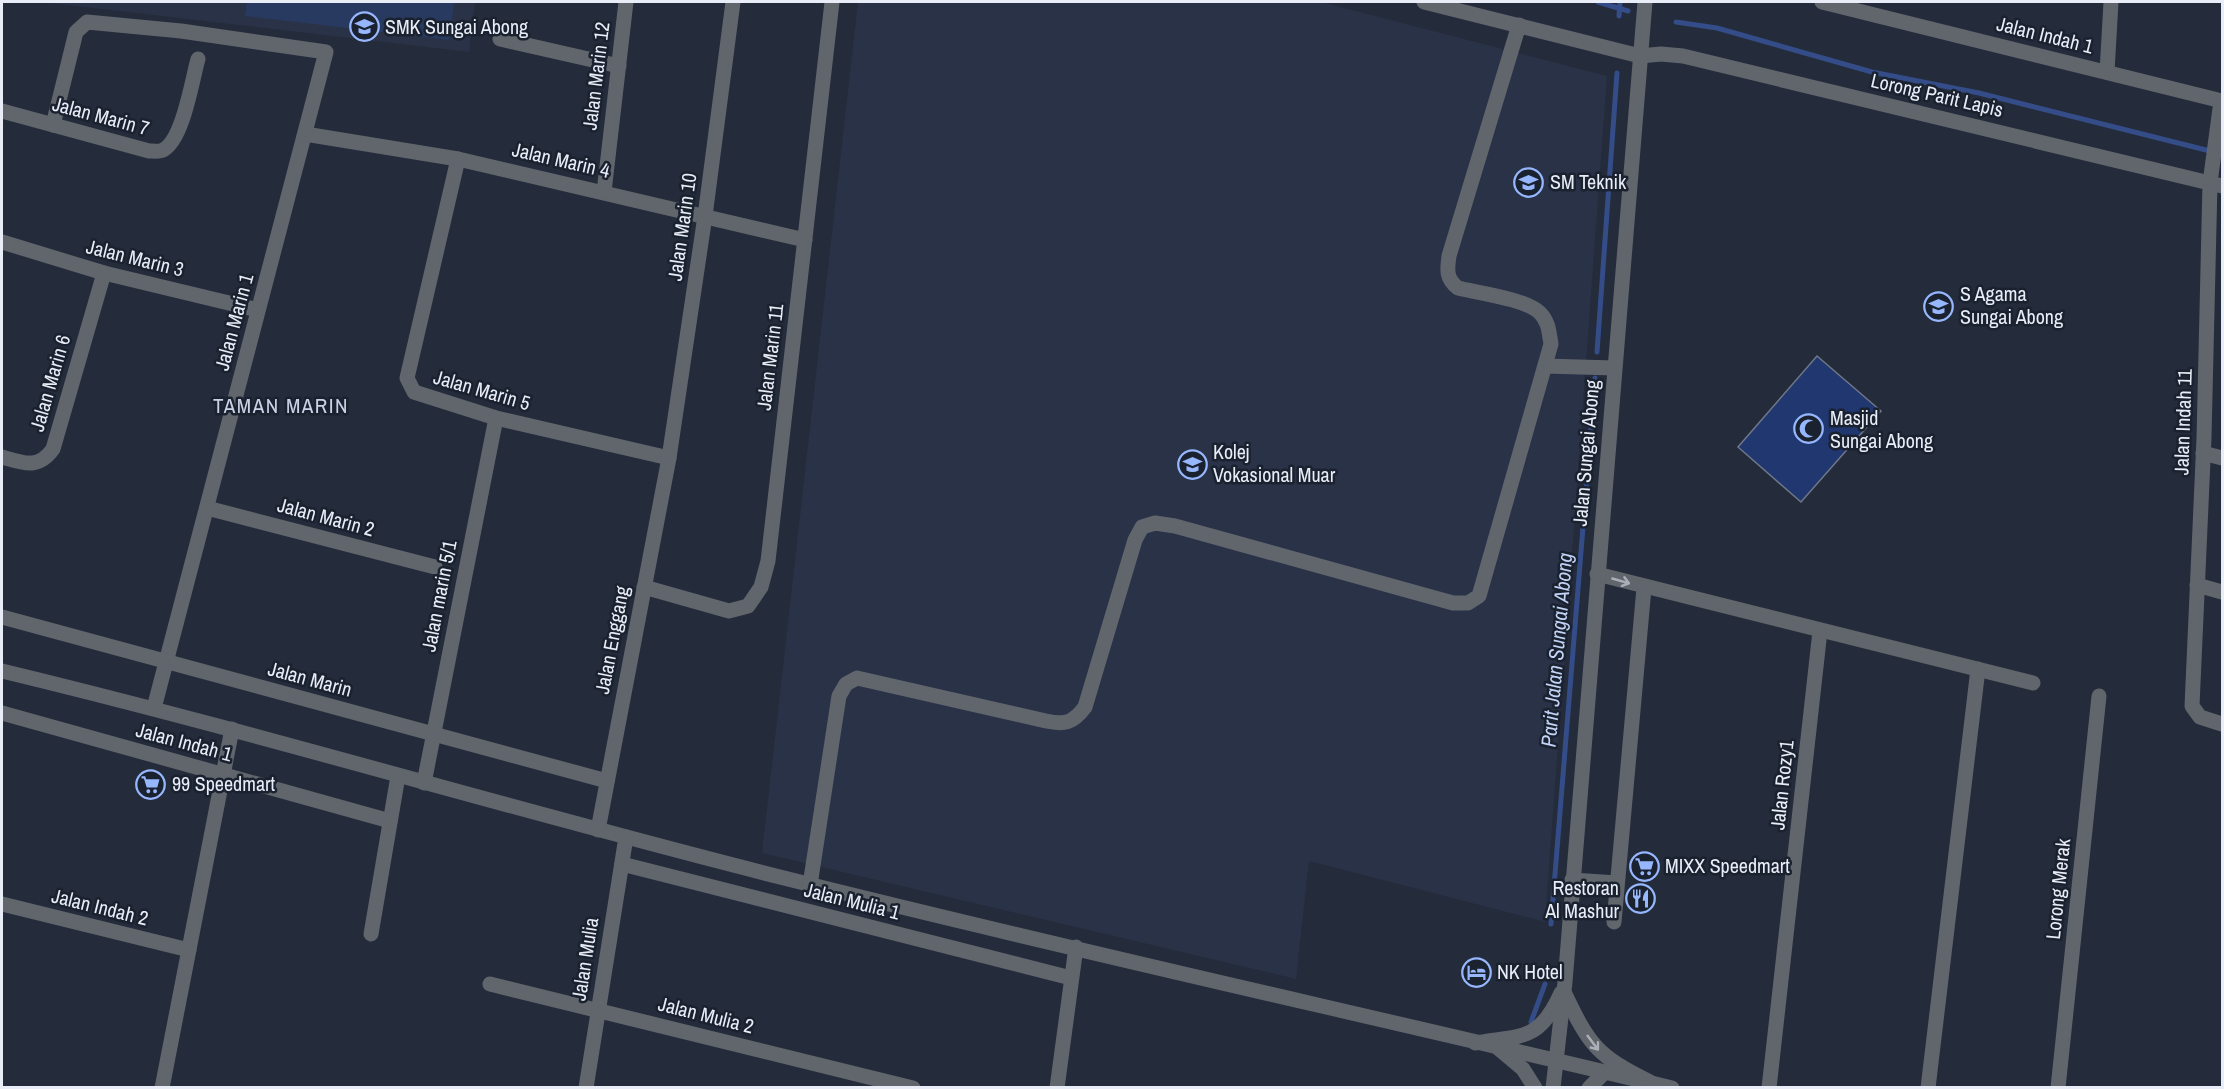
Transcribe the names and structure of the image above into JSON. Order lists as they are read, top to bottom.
{
  "streets": {
    "street": [
      "Jalan Indah 1",
      "Jalan Marin 12",
      "Lorong Parit Lapis",
      "Jalan Marin 7",
      "Jalan Marin 4",
      "Jalan Marin 10",
      "Jalan Marin 3",
      "Jalan Marin 1",
      "Jalan Marin 11",
      "Jalan Marin 6",
      "Jalan Marin 5",
      "Jalan Indah 11",
      "Jalan Sungai Abong",
      "Jalan Marin 2",
      "Jalan marin 5/1",
      "Jalan Enggang",
      "Jalan Marin",
      "Jalan Rozy1",
      "Lorong Merak",
      "Jalan Mulia 1",
      "Jalan Indah 2",
      "Jalan Mulia",
      "Jalan Mulia 2"
    ]
  },
  "crossings": [
    ["Jalan Indah 1", "Jalan Indah 11"],
    ["Jalan Marin 12", "Jalan Marin 4"],
    ["Lorong Parit Lapis", "Jalan Indah 11"],
    ["Lorong Parit Lapis", "Jalan Sungai Abong"],
    ["Jalan Marin 7", "Jalan Marin 1"],
    ["Jalan Marin 4", "Jalan Marin 10"],
    ["Jalan Marin 4", "Jalan Marin 1"],
    ["Jalan Marin 4", "Jalan Marin 11"],
    ["Jalan Marin 4", "Jalan Marin 5"],
    ["Jalan Marin 10", "Jalan Marin 5"],
    ["Jalan Marin 10", "Jalan Enggang"],
    ["Jalan Marin 3", "Jalan Marin 1"],
    ["Jalan Marin 3", "Jalan Marin 6"],
    ["Jalan Marin 1", "Jalan Marin 2"],
    ["Jalan Marin 1", "Jalan Marin"],
    ["Jalan Marin 11", "Jalan Enggang"],
    ["Jalan Marin 5", "Jalan marin 5/1"],
    ["Jalan Marin 5", "Jalan Enggang"],
    ["Jalan marin 5/1", "Jalan Marin"],
    ["Jalan Enggang", "Jalan Marin"],
    ["Jalan Mulia 1", "Jalan Mulia"],
    ["Jalan Mulia", "Jalan Mulia 2"]
  ],
  "districts": ["TAMAN MARIN"],
  "water": ["Parit Jalan Sungai Abong"],
  "places": {
    "school or university": [
      "SMK Sungai Abong",
      "SM Teknik",
      "S Agama Sungai Abong",
      "Kolej Vokasional Muar"
    ],
    "mosque": ["Masjid Sungai Abong"],
    "supermarket": ["99 Speedmart", "MIXX Speedmart"],
    "restaurant": ["Restoran Al Mashur"],
    "hotel": ["NK Hotel"]
  }
}
